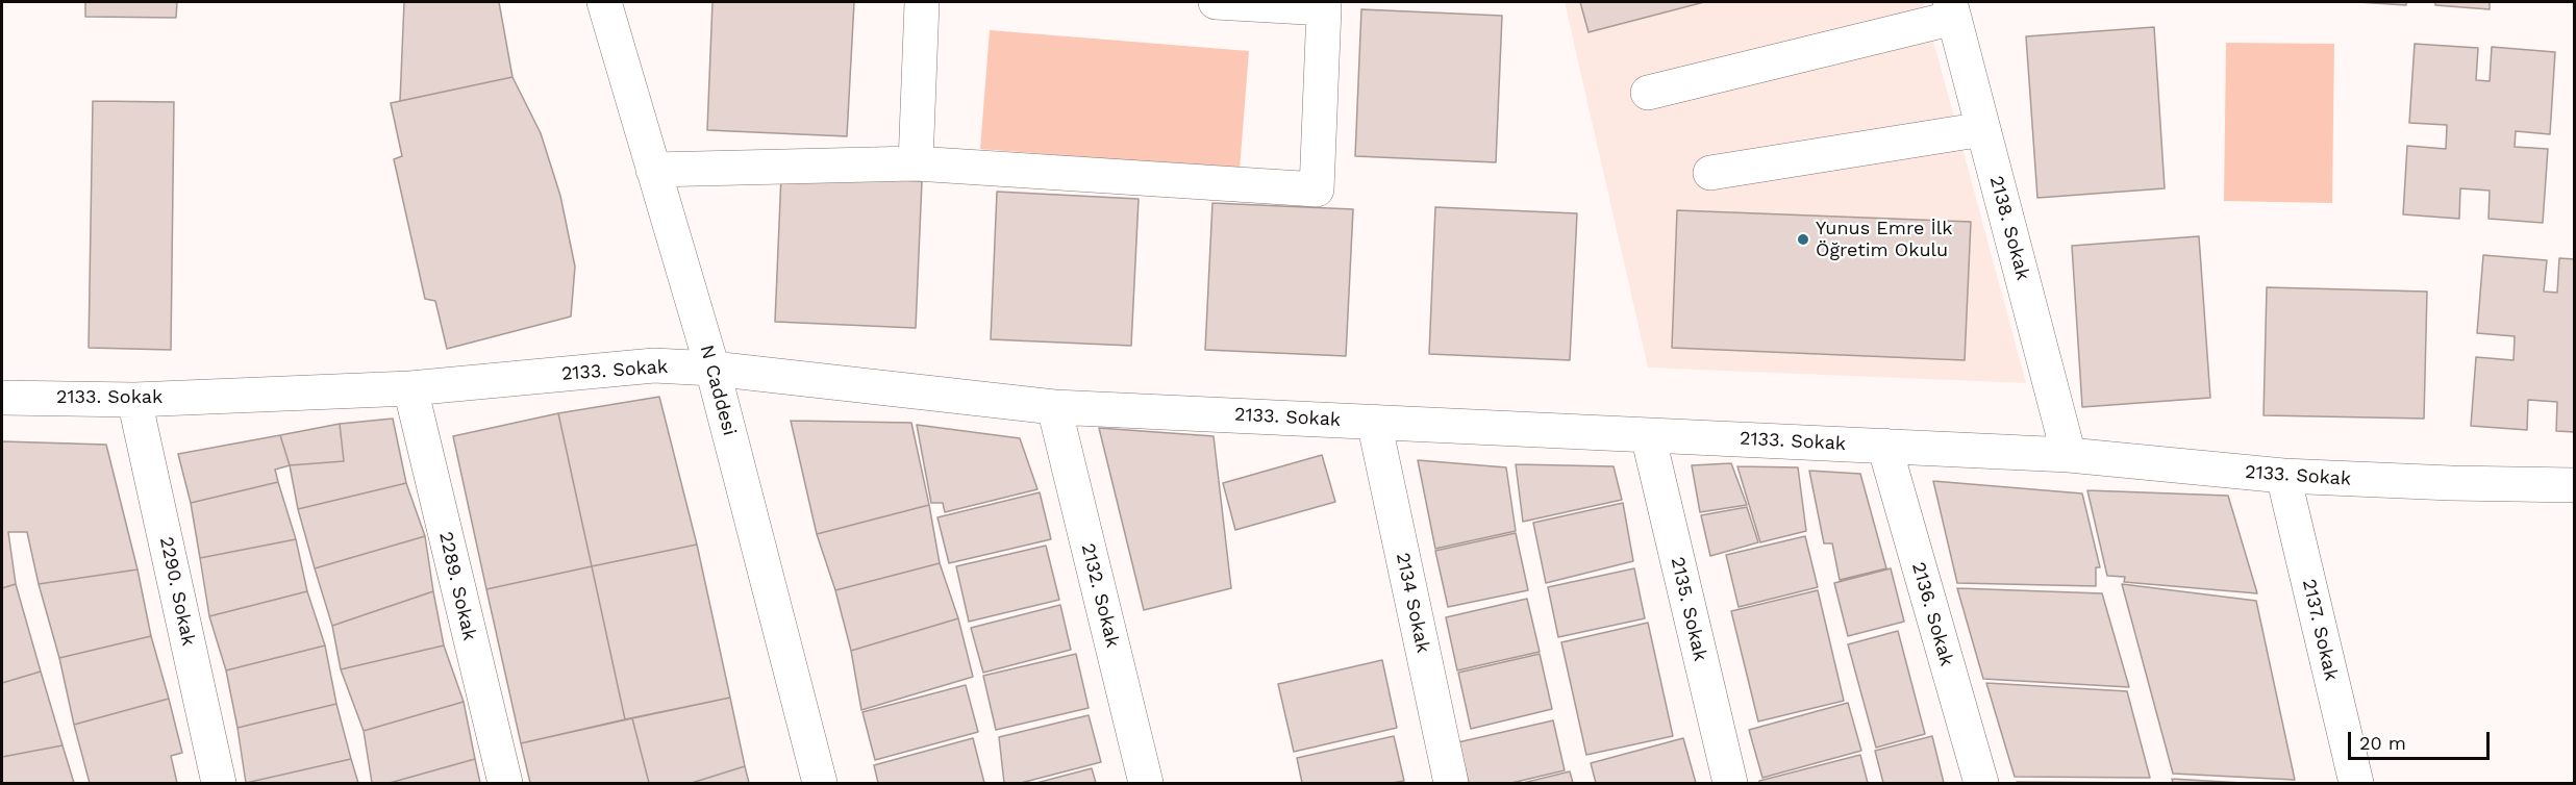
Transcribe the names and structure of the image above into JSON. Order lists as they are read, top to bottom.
{
  "streets": {
    "street": [
      "2138. Sokak",
      "2133. Sokak",
      "N Caddesi",
      "2289. Sokak",
      "2290. Sokak",
      "2132. Sokak",
      "2134 Sokak",
      "2135. Sokak",
      "2136. Sokak",
      "2137. Sokak"
    ]
  },
  "crossings": [
    ["2138. Sokak", "2133. Sokak"],
    ["2133. Sokak", "N Caddesi"],
    ["2133. Sokak", "2289. Sokak"],
    ["2133. Sokak", "2290. Sokak"],
    ["2133. Sokak", "2132. Sokak"],
    ["2133. Sokak", "2134 Sokak"],
    ["2133. Sokak", "2135. Sokak"],
    ["2133. Sokak", "2136. Sokak"],
    ["2133. Sokak", "2137. Sokak"]
  ],
  "places": ["Yunus Emre İlk Öğretim Okulu"],
  "scale_bar": "20 m"
}
